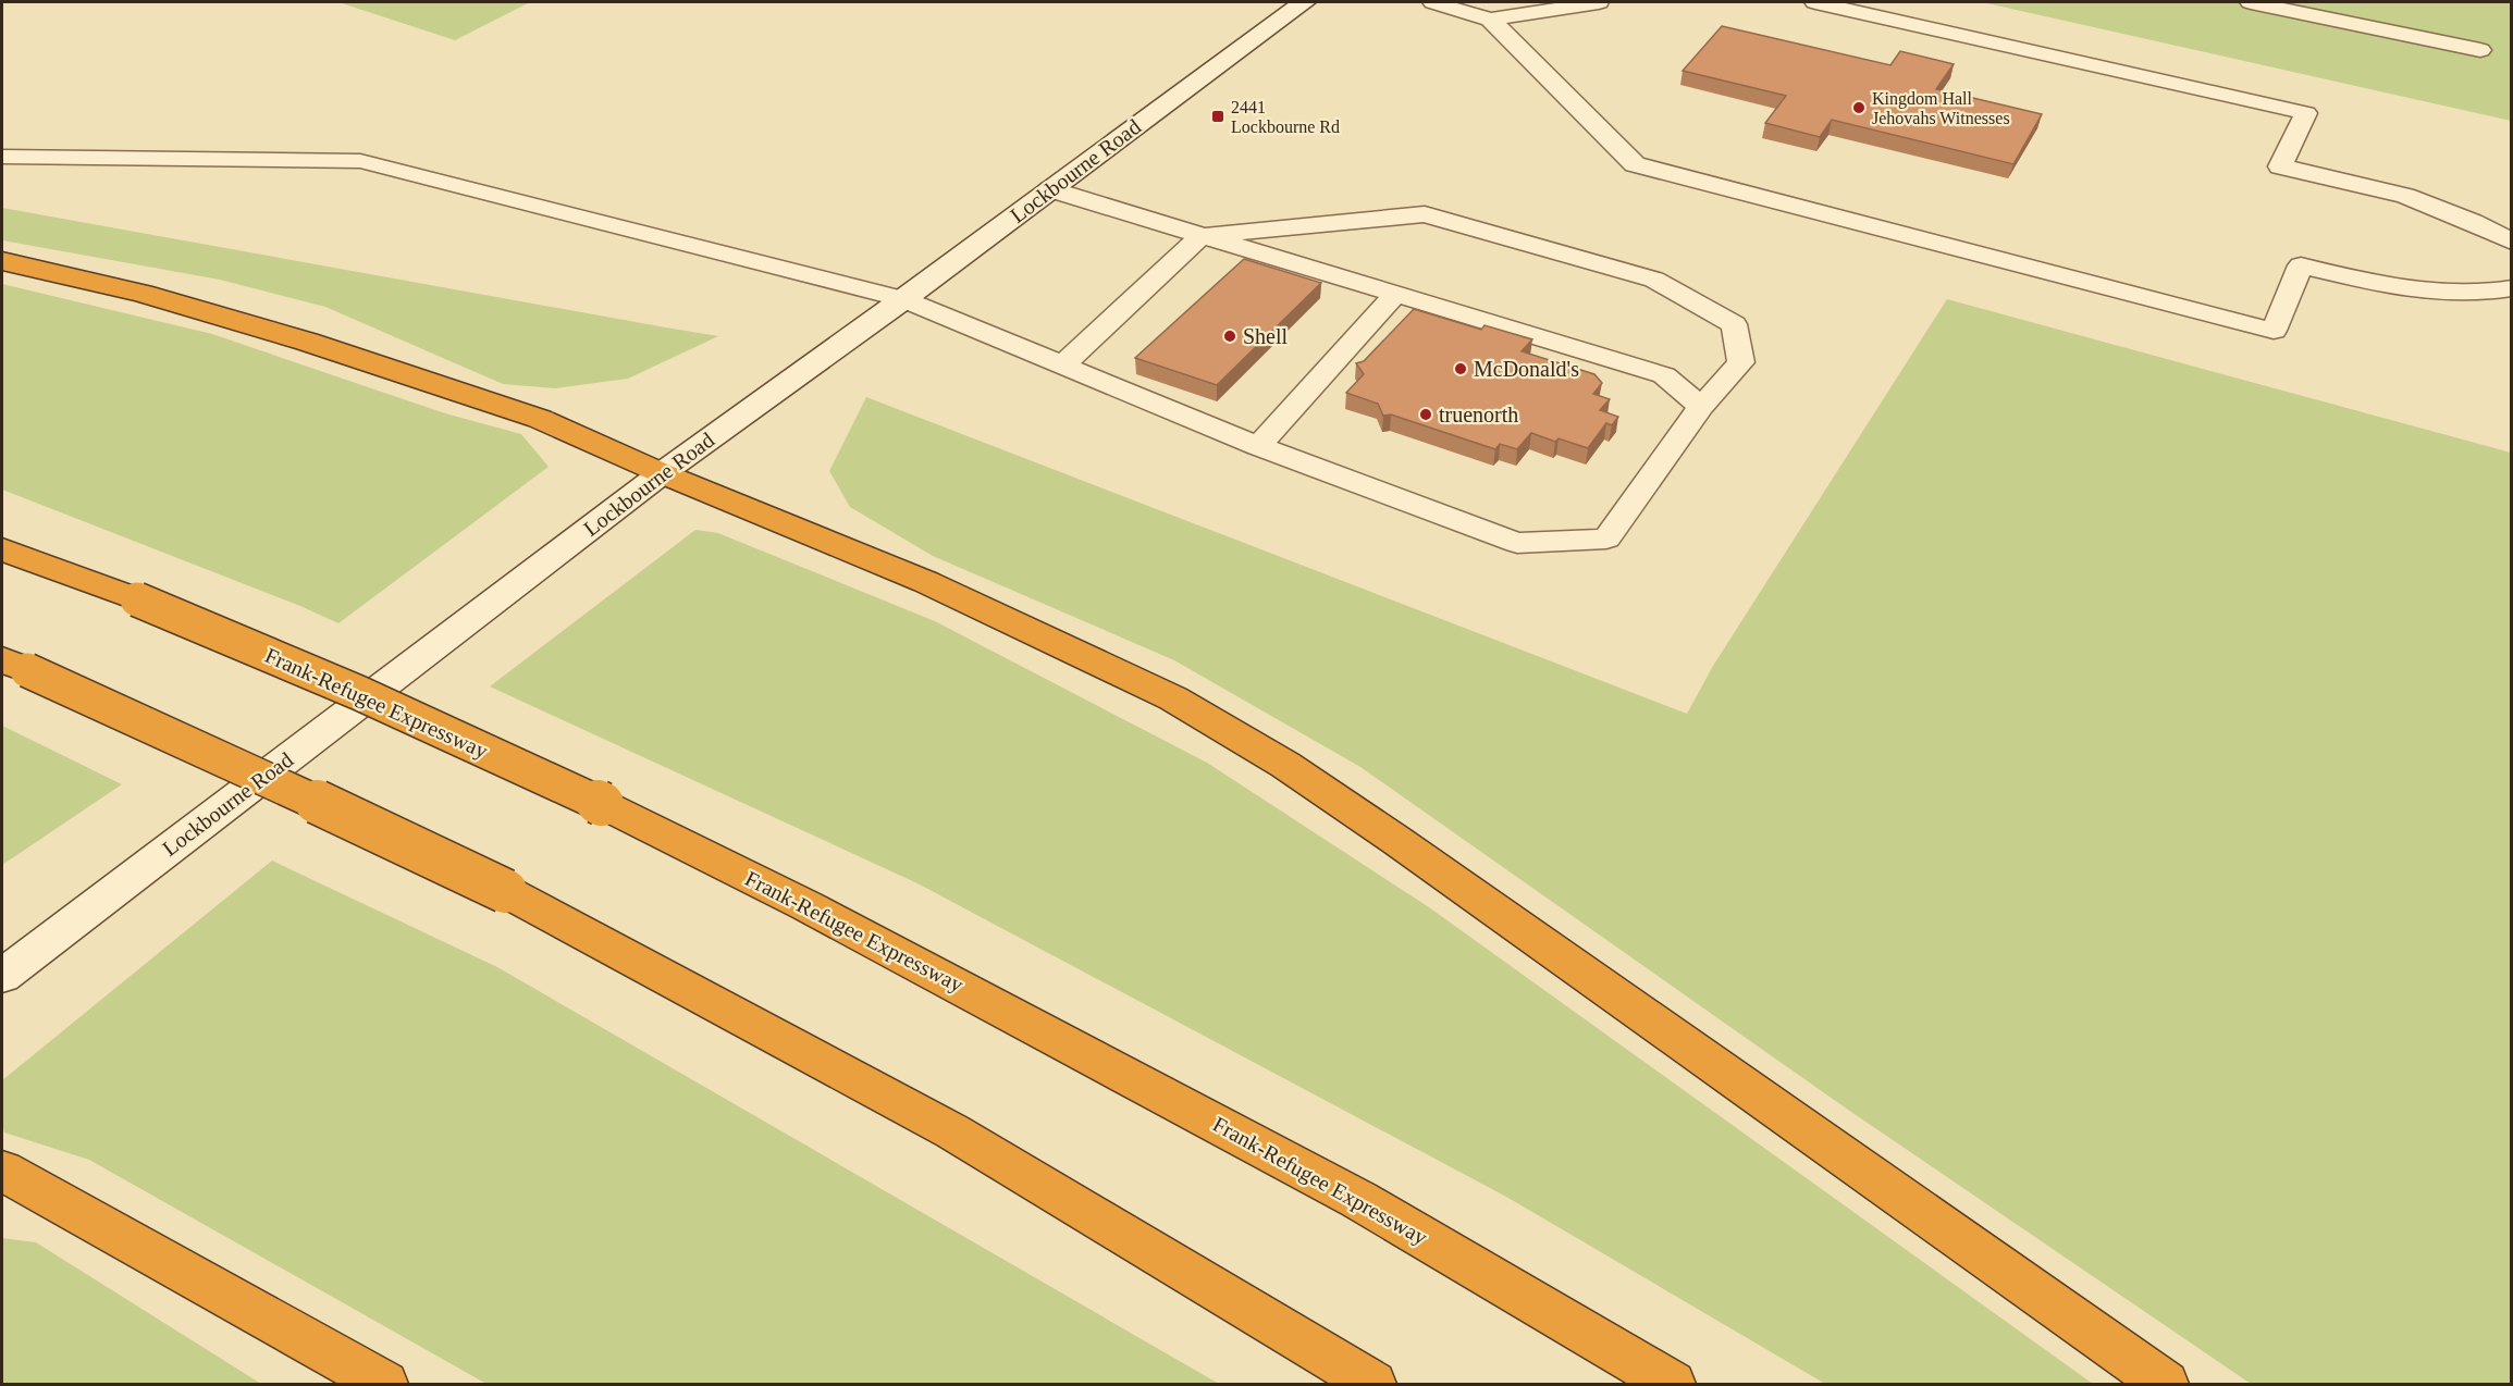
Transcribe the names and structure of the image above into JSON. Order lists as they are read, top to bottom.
{
  "streets": {
    "highway": ["Frank-Refugee Expressway"],
    "main road": ["Lockbourne Road"]
  },
  "places": {
    "other": [
      "Kingdom Hall Jehovahs Witnesses",
      "Shell",
      "McDonald's",
      "truenorth"
    ],
    "transit": ["2441 Lockbourne Rd"]
  }
}
